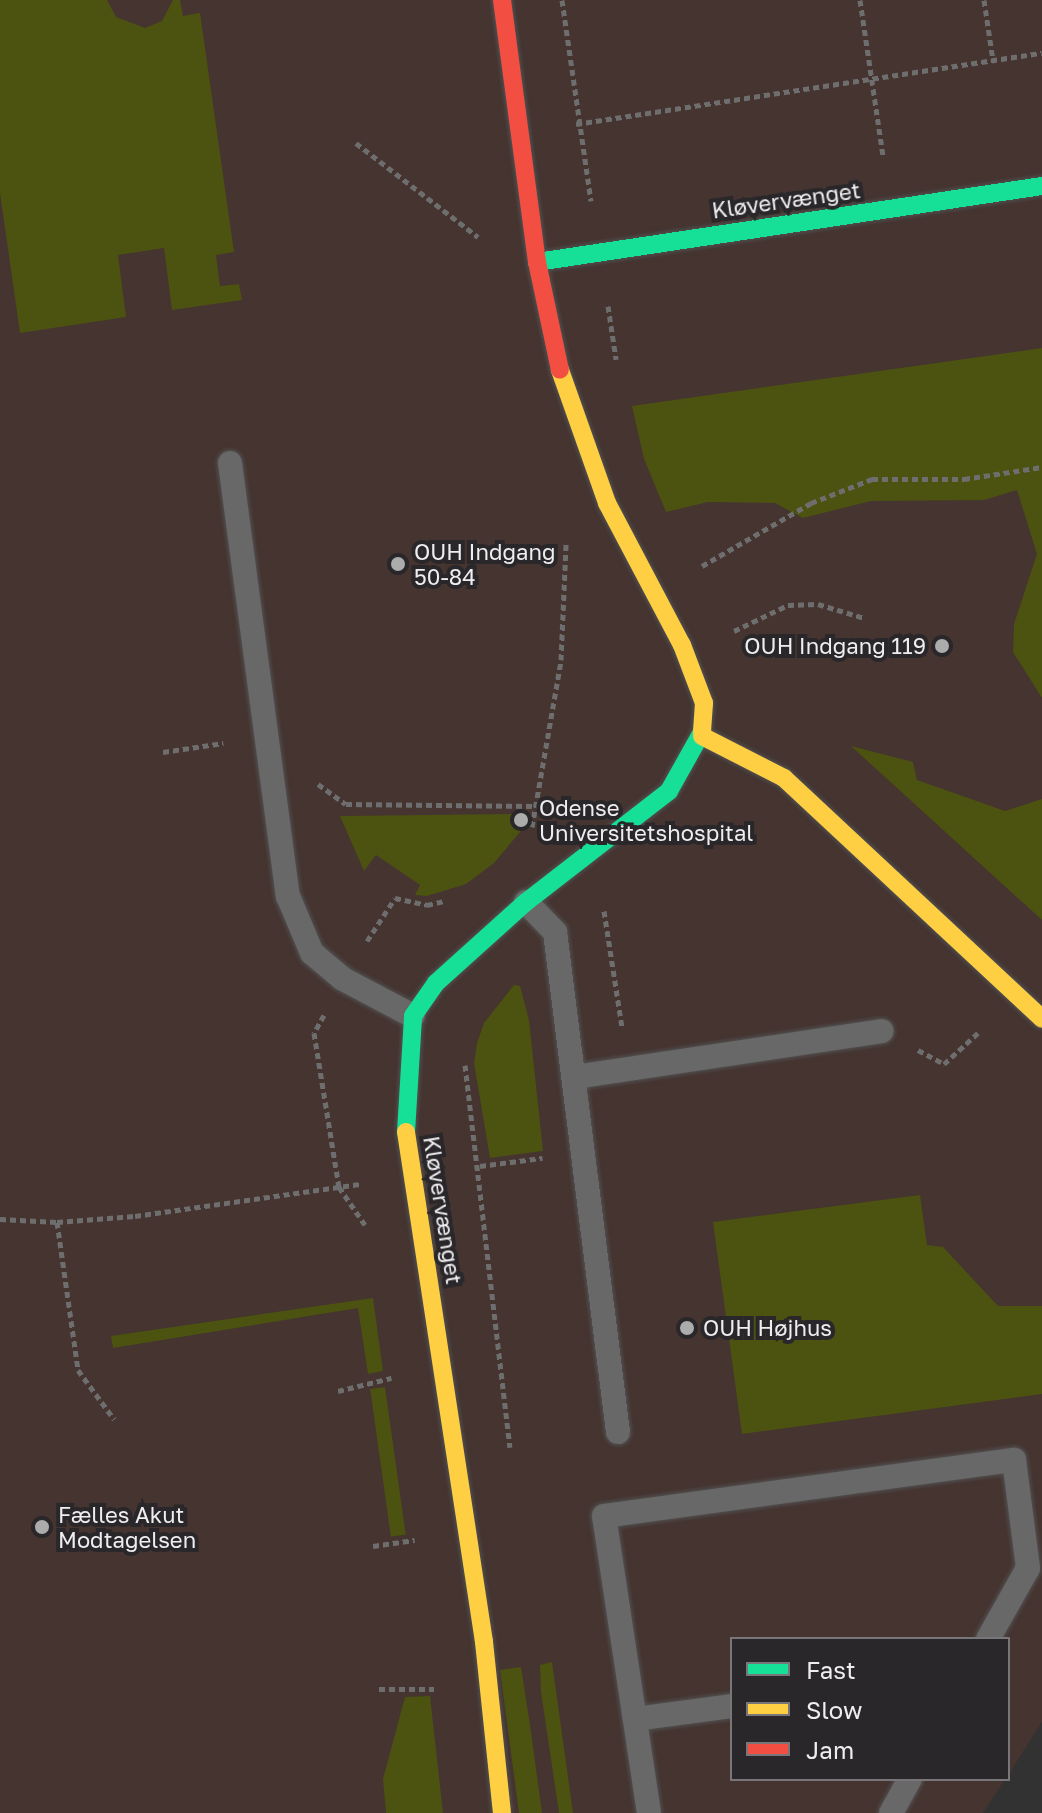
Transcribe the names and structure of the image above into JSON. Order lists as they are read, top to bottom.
{
  "streets": {
    "street": ["Kløvervænget"]
  },
  "places": [
    "OUH Indgang 50-84",
    "OUH Indgang 119",
    "Odense Universitetshospital",
    "OUH Højhus",
    "Fælles Akut Modtagelsen"
  ],
  "legend": ["Fast", "Slow", "Jam"]
}
